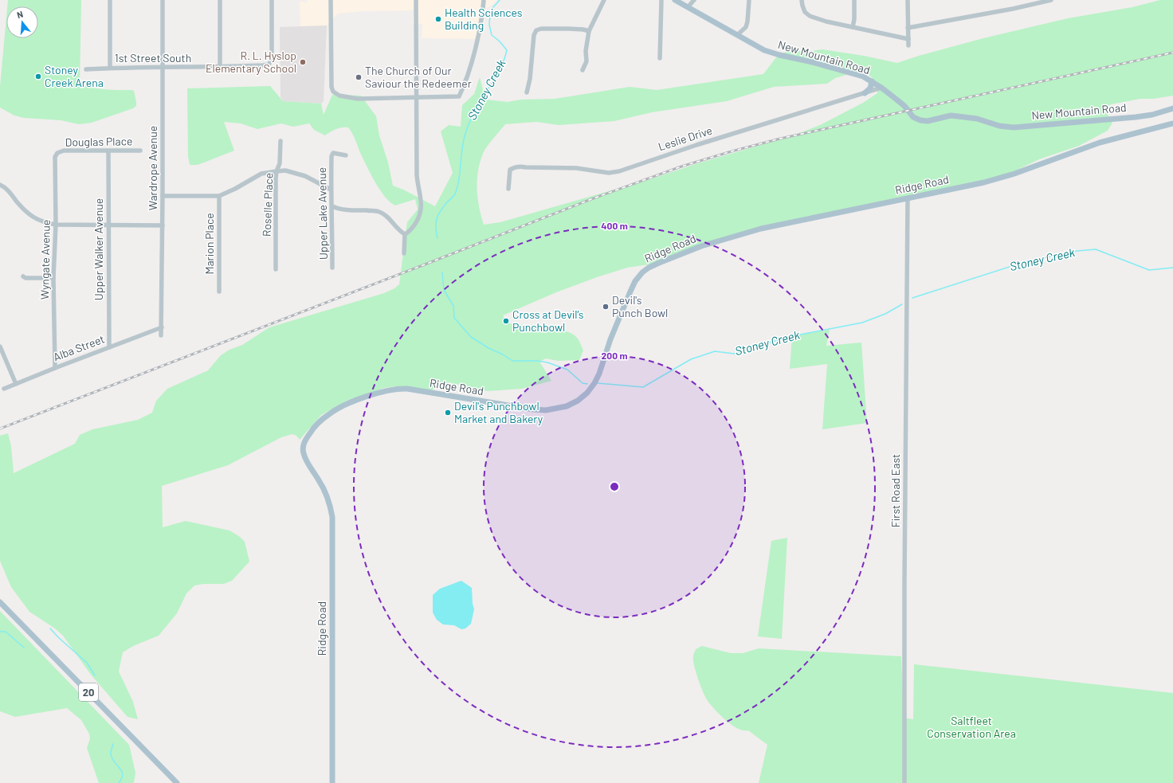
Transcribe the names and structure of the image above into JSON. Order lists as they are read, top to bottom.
{
  "streets": {
    "main road": ["New Mountain Road", "Ridge Road", "20"],
    "street": [
      "1st Street South",
      "Leslie Drive",
      "Douglas Place",
      "Wardrope Avenue",
      "Roselle Place",
      "Upper Lake Avenue",
      "Marion Place",
      "Upper Walker Avenue",
      "Wyngate Avenue",
      "Alba Street",
      "First Road East"
    ]
  },
  "crossings": [
    ["New Mountain Road", "Leslie Drive"],
    ["1st Street South", "Wardrope Avenue"],
    ["Douglas Place", "Upper Walker Avenue"],
    ["Douglas Place", "Wyngate Avenue"],
    ["Wardrope Avenue", "Alba Street"],
    ["Ridge Road", "First Road East"],
    ["Upper Walker Avenue", "Alba Street"],
    ["Wyngate Avenue", "Alba Street"]
  ],
  "water": ["Stoney Creek"],
  "parks": ["Saltfleet Conservation Area"],
  "places": [
    "Health Sciences Building",
    "R. L. Hyslop Elementary School",
    "Stoney Creek Arena",
    "The Church of Our Saviour the Redeemer",
    "Devil's Punch Bowl",
    "Cross at Devil’s Punchbowl",
    "Devil's Punchbowl Market and Bakery"
  ],
  "north": "top",
  "rings": ["400 m", "200 m"]
}
